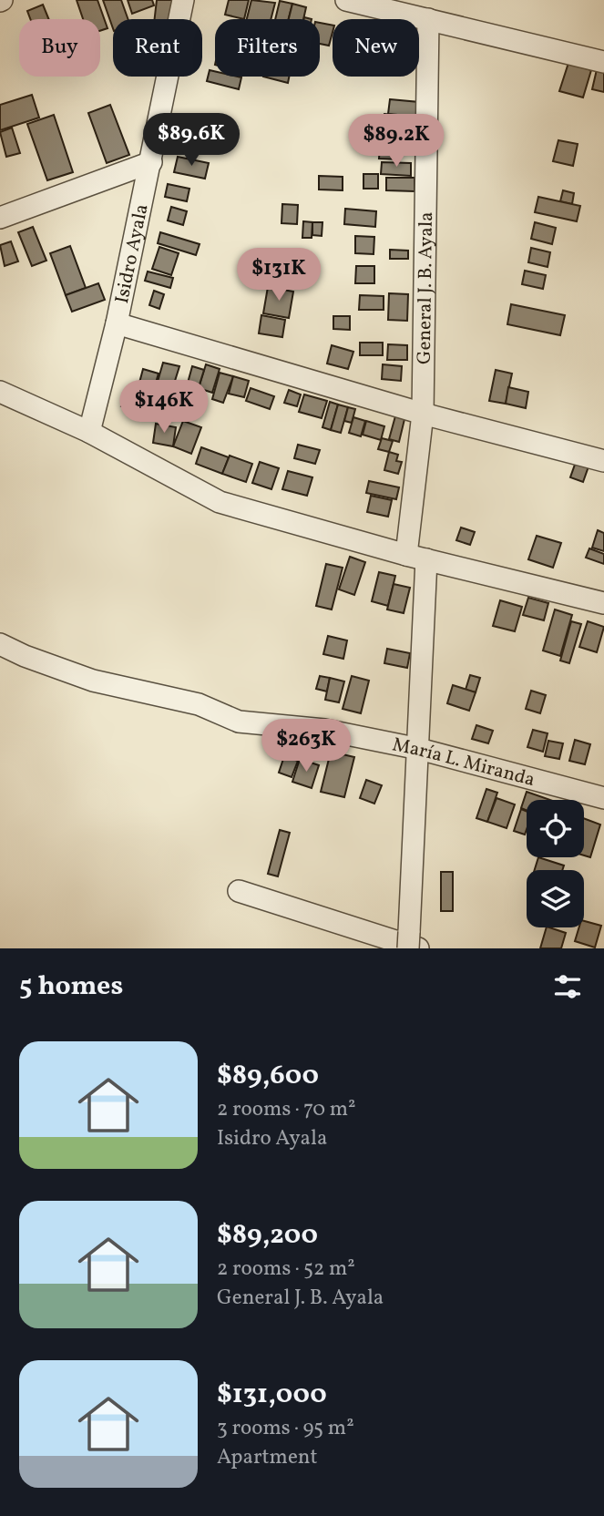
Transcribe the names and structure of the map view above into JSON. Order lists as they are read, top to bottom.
{
  "streets": {
    "street": ["Isidro Ayala", "General J. B. Ayala", "María L. Miranda"]
  },
  "page": {
    "chip": [
      "Buy",
      "Rent",
      "Filters",
      "New"
    ],
    "price": [
      "$89.6K",
      "$89.2K",
      "$131K",
      "$146K",
      "$263K"
    ],
    "heading": "5 homes",
    "list": [
      {
        "name": "$89,600",
        "note": "2 rooms · 70 m² · Isidro Ayala"
      },
      {
        "name": "$89,200",
        "note": "2 rooms · 52 m² · General J. B. Ayala"
      },
      {
        "name": "$131,000",
        "note": "3 rooms · 95 m² · Apartment"
      }
    ]
  }
}
